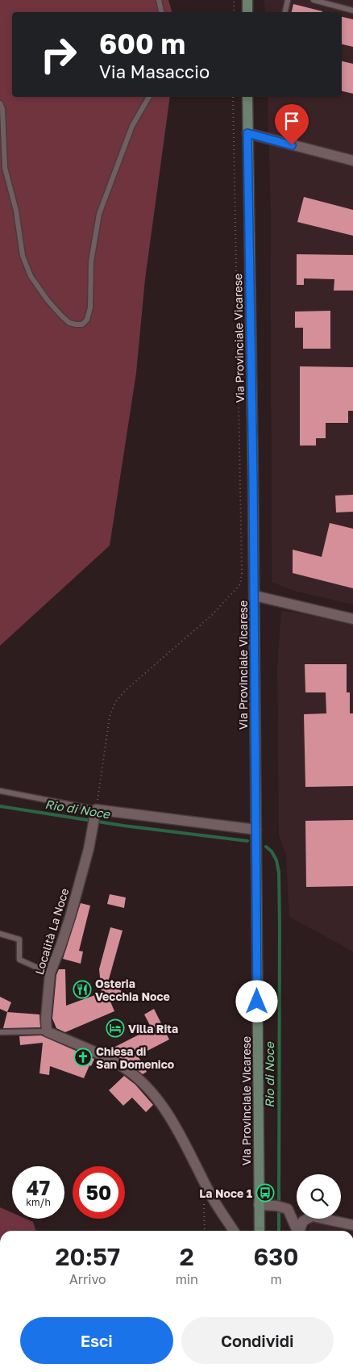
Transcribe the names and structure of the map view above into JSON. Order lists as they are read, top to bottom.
{
  "streets": {
    "main road": ["Via Provinciale Vicarese"],
    "street": ["Località La Noce"]
  },
  "water": ["Rio di Noce"],
  "places": {
    "restaurant": ["Osteria Vecchia Noce"],
    "hotel": ["Villa Rita"],
    "church": ["Chiesa di San Domenico"],
    "bus stop": ["La Noce 1"]
  },
  "page": {
    "turn": ["600 m", "Via Masaccio"],
    "speed": "47 km/h",
    "limit": "50",
    "eta": [
      "20:57",
      "Arrivo",
      "2",
      "min",
      "630",
      "m"
    ],
    "buttons": ["Esci", "Condividi"]
  }
}
